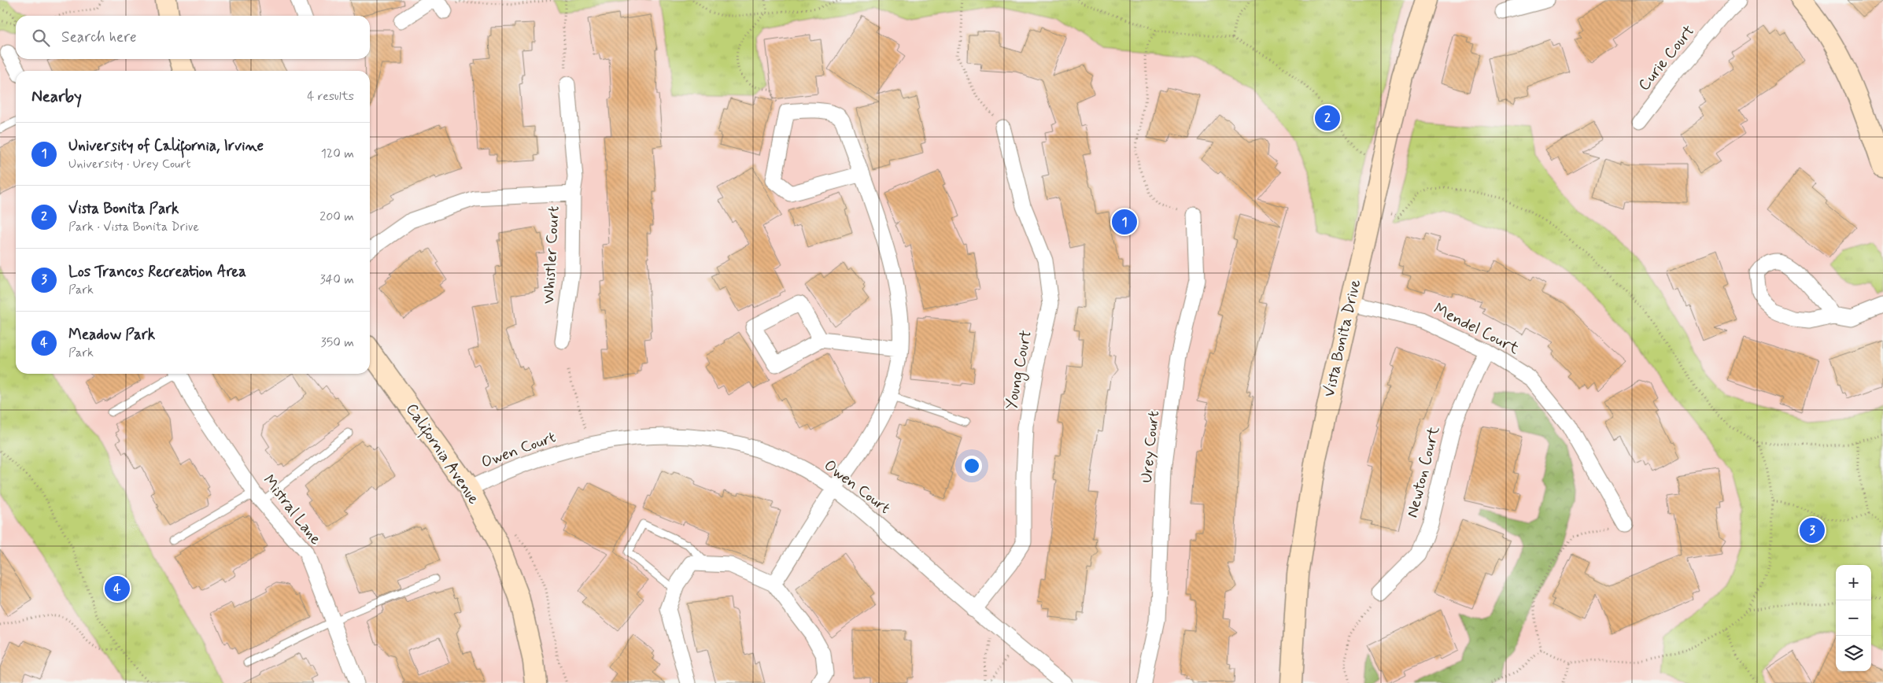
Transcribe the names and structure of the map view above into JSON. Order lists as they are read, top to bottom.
{
  "streets": {
    "street": [
      "Curie Court",
      "Whistler Court",
      "Mendel Court",
      "Vista Bonita Drive",
      "Young Court",
      "Urey Court",
      "Owen Court",
      "California Avenue",
      "Newton Court",
      "Mistral Lane"
    ]
  },
  "crossings": [
    ["Mendel Court", "Vista Bonita Drive"],
    ["Mendel Court", "Newton Court"],
    ["Young Court", "Owen Court"],
    ["Owen Court", "California Avenue"]
  ],
  "page": {
    "search": "Search here",
    "heading": ["Nearby", "4 results"],
    "pins": [
      "2",
      "1",
      "3",
      "4"
    ],
    "list": [
      {
        "mark": "1",
        "name": "University of California, Irvine",
        "note": "University · Urey Court",
        "value": "120 m"
      },
      {
        "mark": "2",
        "name": "Vista Bonita Park",
        "note": "Park · Vista Bonita Drive",
        "value": "200 m"
      },
      {
        "mark": "3",
        "name": "Los Trancos Recreation Area",
        "note": "Park",
        "value": "340 m"
      },
      {
        "mark": "4",
        "name": "Meadow Park",
        "note": "Park",
        "value": "350 m"
      }
    ],
    "map_buttons": ["+", "−"]
  }
}
